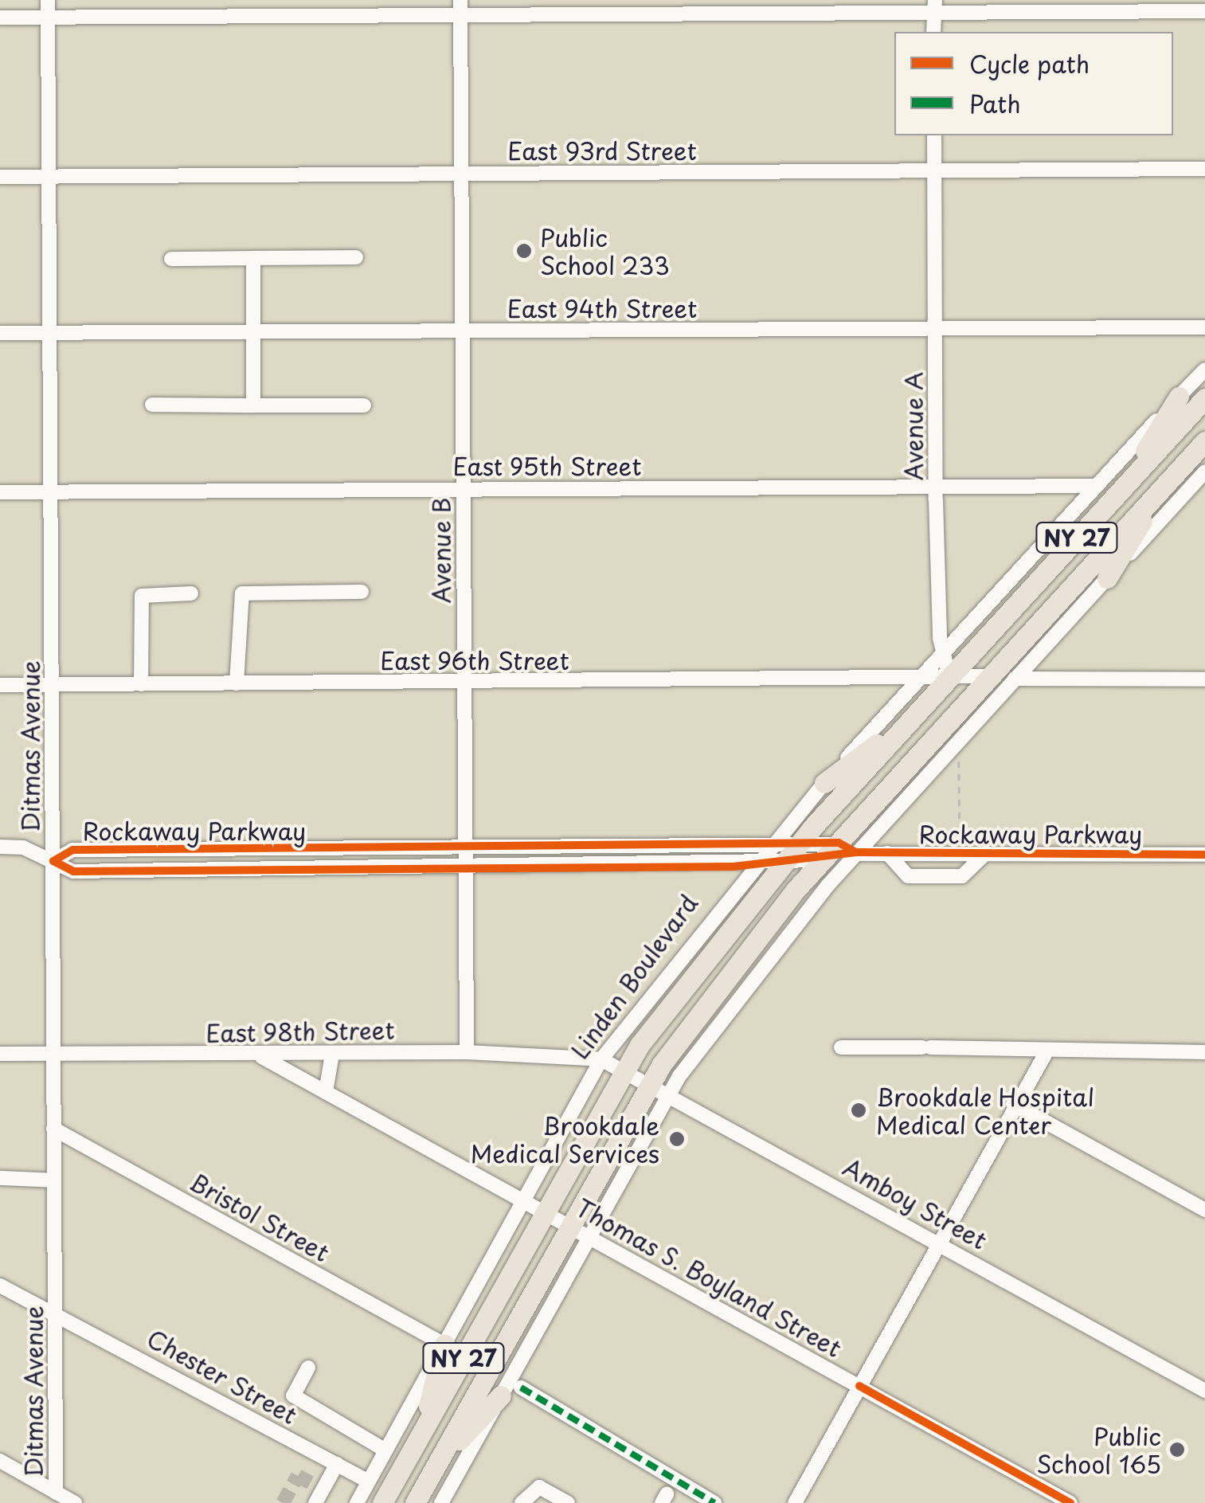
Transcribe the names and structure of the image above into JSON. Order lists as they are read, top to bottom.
{
  "streets": {
    "highway": ["NY 27", "Linden Boulevard"],
    "street": [
      "East 93rd Street",
      "East 94th Street",
      "Avenue A",
      "East 95th Street",
      "Avenue B",
      "East 96th Street",
      "Ditmas Avenue",
      "Rockaway Parkway",
      "East 98th Street",
      "Amboy Street",
      "Bristol Street",
      "Thomas S. Boyland Street",
      "Chester Street"
    ]
  },
  "crossings": [
    ["East 93rd Street", "Avenue A"],
    ["East 93rd Street", "Avenue B"],
    ["East 93rd Street", "Ditmas Avenue"],
    ["East 94th Street", "Avenue A"],
    ["East 94th Street", "Avenue B"],
    ["East 94th Street", "Ditmas Avenue"],
    ["Avenue A", "East 95th Street"],
    ["Avenue A", "East 96th Street"],
    ["Avenue A", "Linden Boulevard"],
    ["East 95th Street", "Avenue B"],
    ["East 95th Street", "Ditmas Avenue"],
    ["East 95th Street", "Linden Boulevard"],
    ["NY 27", "Rockaway Parkway"],
    ["NY 27", "Amboy Street"],
    ["NY 27", "Thomas S. Boyland Street"],
    ["Avenue B", "East 96th Street"],
    ["Avenue B", "Rockaway Parkway"],
    ["Avenue B", "East 98th Street"],
    ["East 96th Street", "Ditmas Avenue"],
    ["East 96th Street", "Linden Boulevard"],
    ["Ditmas Avenue", "Rockaway Parkway"],
    ["Ditmas Avenue", "East 98th Street"],
    ["Ditmas Avenue", "Bristol Street"],
    ["Ditmas Avenue", "Chester Street"],
    ["Rockaway Parkway", "Linden Boulevard"],
    ["Linden Boulevard", "East 98th Street"],
    ["Linden Boulevard", "Amboy Street"],
    ["Linden Boulevard", "Bristol Street"],
    ["Linden Boulevard", "Thomas S. Boyland Street"],
    ["Linden Boulevard", "Chester Street"],
    ["East 98th Street", "Amboy Street"],
    ["East 98th Street", "Thomas S. Boyland Street"]
  ],
  "places": [
    "Public School 233",
    "Brookdale Hospital Medical Center",
    "Brookdale Medical Services",
    "Public School 165"
  ],
  "legend": ["Cycle path", "Path"]
}
